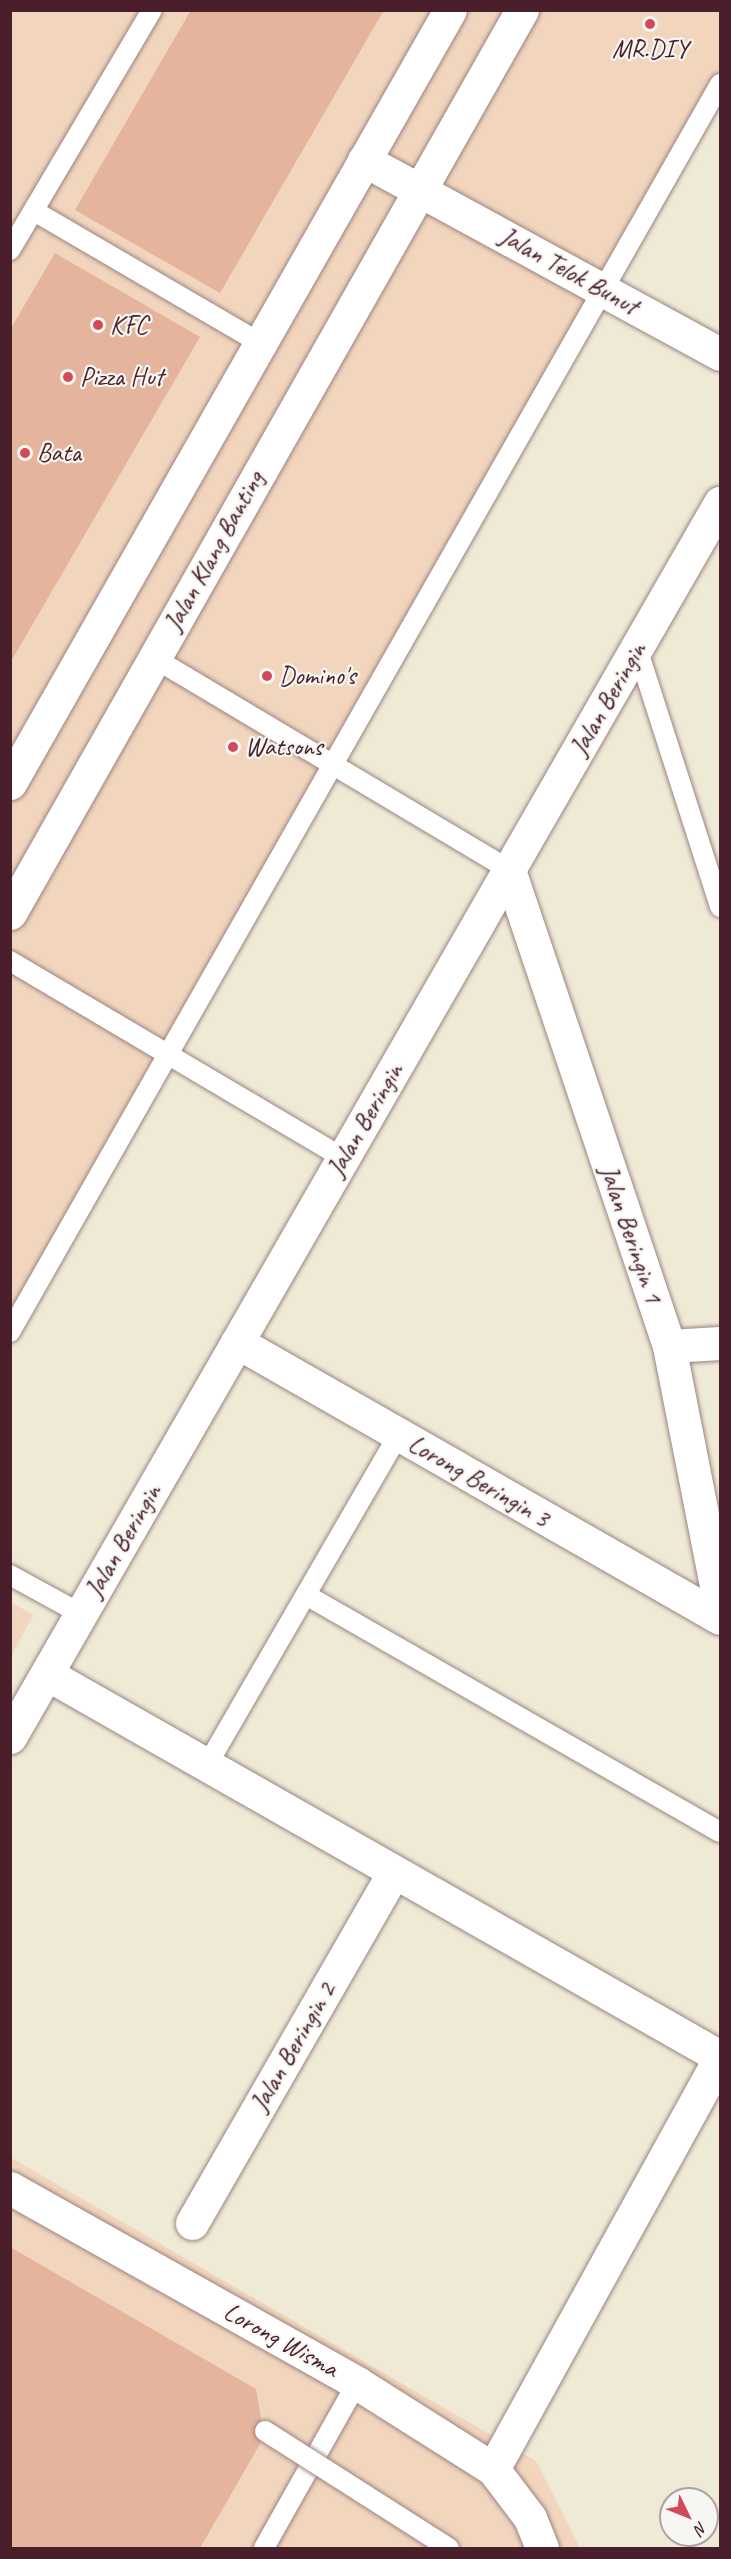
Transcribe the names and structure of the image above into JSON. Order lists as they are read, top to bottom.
{
  "streets": {
    "main road": [
      "Jalan Telok Bunut",
      "Jalan Klang Banting",
      "Jalan Beringin",
      "Jalan Beringin 1",
      "Lorong Beringin 3",
      "Jalan Beringin 2",
      "Lorong Wisma"
    ]
  },
  "crossings": [
    ["Jalan Telok Bunut", "Jalan Klang Banting"],
    ["Jalan Beringin", "Jalan Beringin 1"],
    ["Jalan Beringin", "Lorong Beringin 3"]
  ],
  "places": [
    "MR.DIY",
    "KFC",
    "Pizza Hut",
    "Bata",
    "Domino's",
    "Watsons"
  ],
  "north": "bottom right"
}
